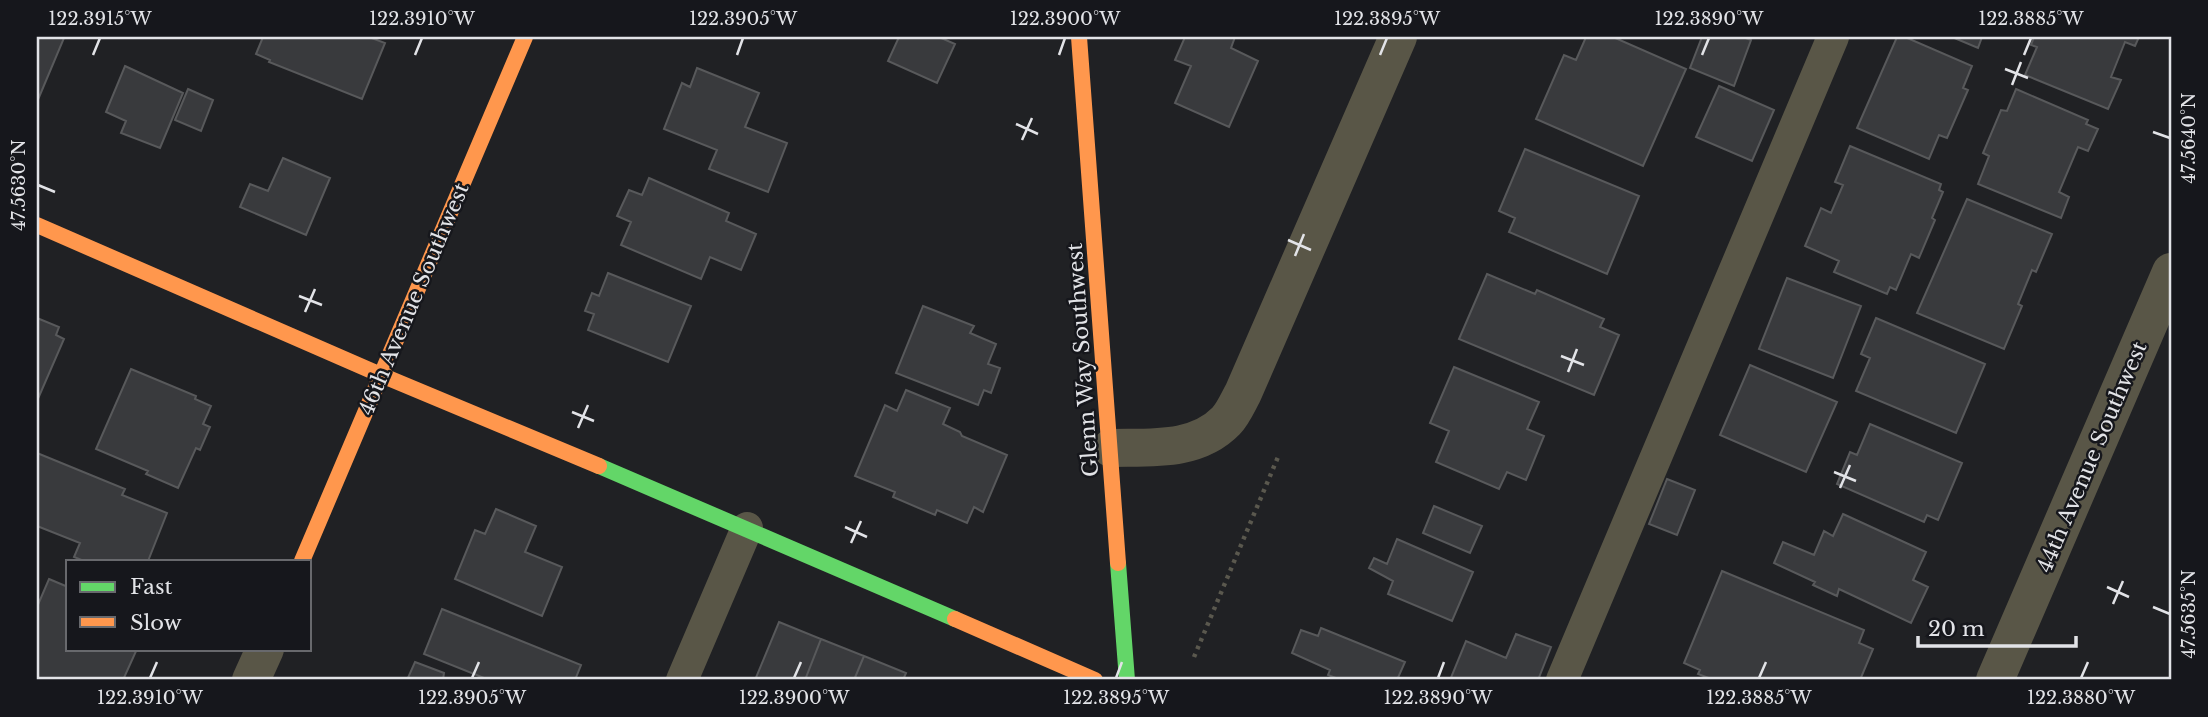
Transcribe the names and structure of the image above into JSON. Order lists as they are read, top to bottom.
{
  "streets": {
    "street": ["46th Avenue Southwest", "Glenn Way Southwest", "44th Avenue Southwest"]
  },
  "legend": ["Fast", "Slow"],
  "scale_bar": "20 m",
  "coordinates": [
    "122.3915°W",
    "122.3910°W",
    "122.3905°W",
    "122.3900°W",
    "122.3895°W",
    "122.3890°W",
    "122.3885°W",
    "47.5640°N",
    "47.5630°N",
    "47.5635°N",
    "122.3880°W"
  ]
}
